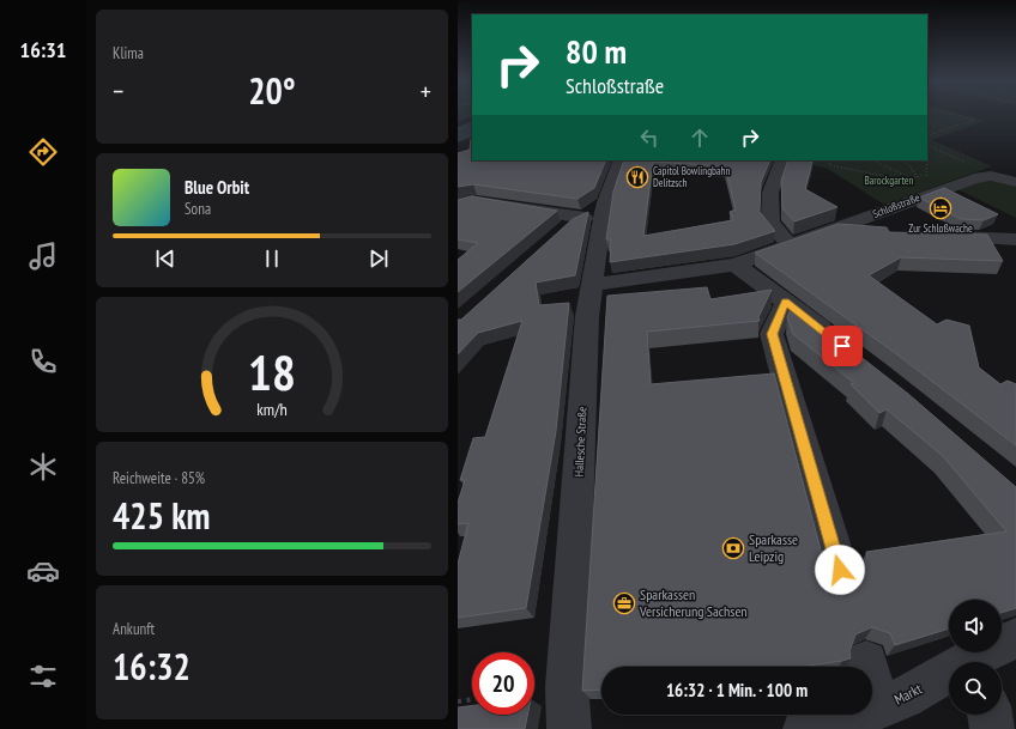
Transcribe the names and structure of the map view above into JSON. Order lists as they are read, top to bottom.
{
  "streets": {
    "street": ["Schloßstraße", "Hallesche Straße", "Markt"]
  },
  "crossings": [
    ["Schloßstraße", "Hallesche Straße"]
  ],
  "parks": ["Barockgarten"],
  "places": {
    "restaurant": ["Capitol Bowlingbahn Delitzsch"],
    "hotel": ["Zur Schloßwache"],
    "bank": ["Sparkasse Leipzig"],
    "office": ["Sparkassen Versicherung Sachsen"]
  },
  "page": {
    "tabs": "16:31",
    "tile": [
      "Klima",
      ["Reichweite · 85%", "425 km"],
      ["Ankunft", "16:32"]
    ],
    "turn": ["80 m", "Schloßstraße"],
    "heat": ["−", "20°", "+"],
    "song": ["Blue Orbit", "Sona"],
    "limit": "20",
    "trip": "16:32 · 1 Min. · 100 m",
    "gauge": ["18", "km/h"]
  }
}
